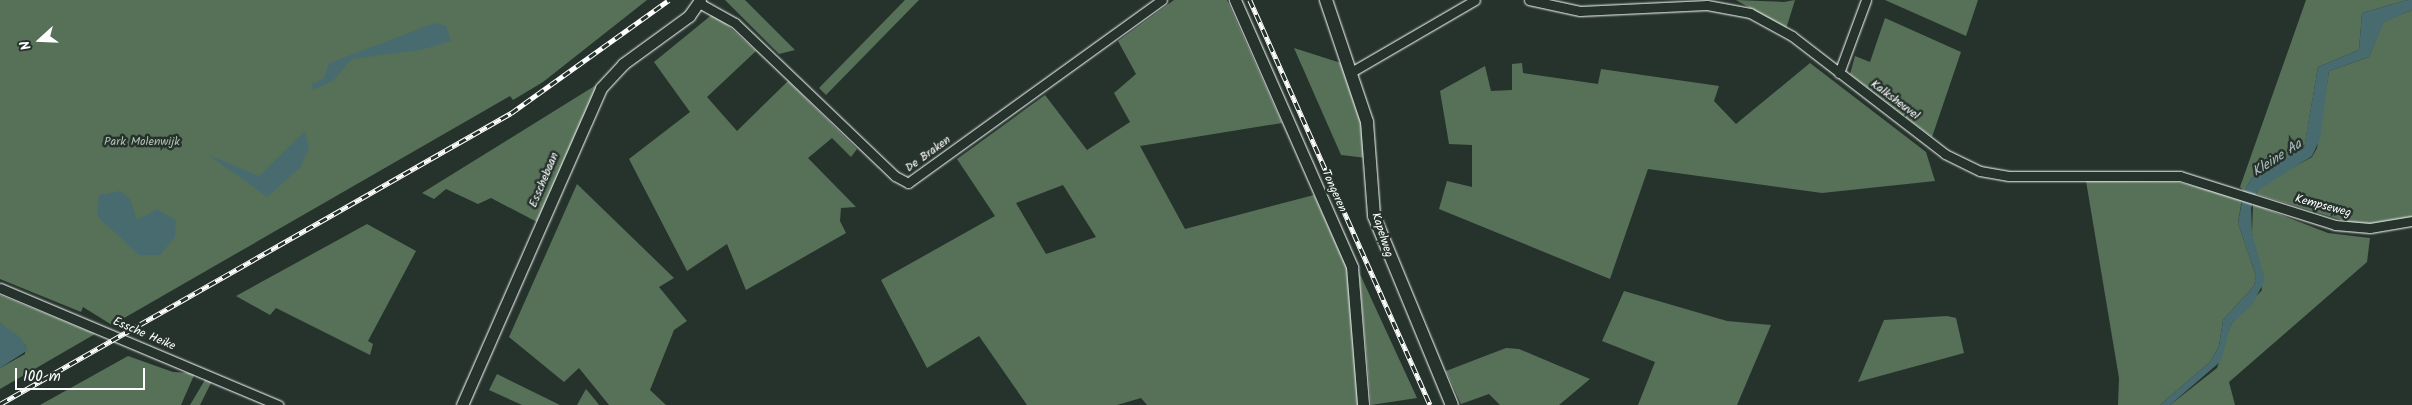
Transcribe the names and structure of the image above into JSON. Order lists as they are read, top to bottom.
{
  "streets": {
    "main road": ["Kapelweg"],
    "street": [
      "Kalksheuvel",
      "De Braken",
      "Esschebaan",
      "Tongeren",
      "Kempseweg",
      "Essche Heike"
    ]
  },
  "crossings": [
    ["Kalksheuvel", "Kempseweg"],
    ["De Braken", "Esschebaan"]
  ],
  "water": ["Kleine Aa"],
  "parks": ["Park Molenwijk"],
  "scale_bar": "100 m",
  "north": "left"
}
